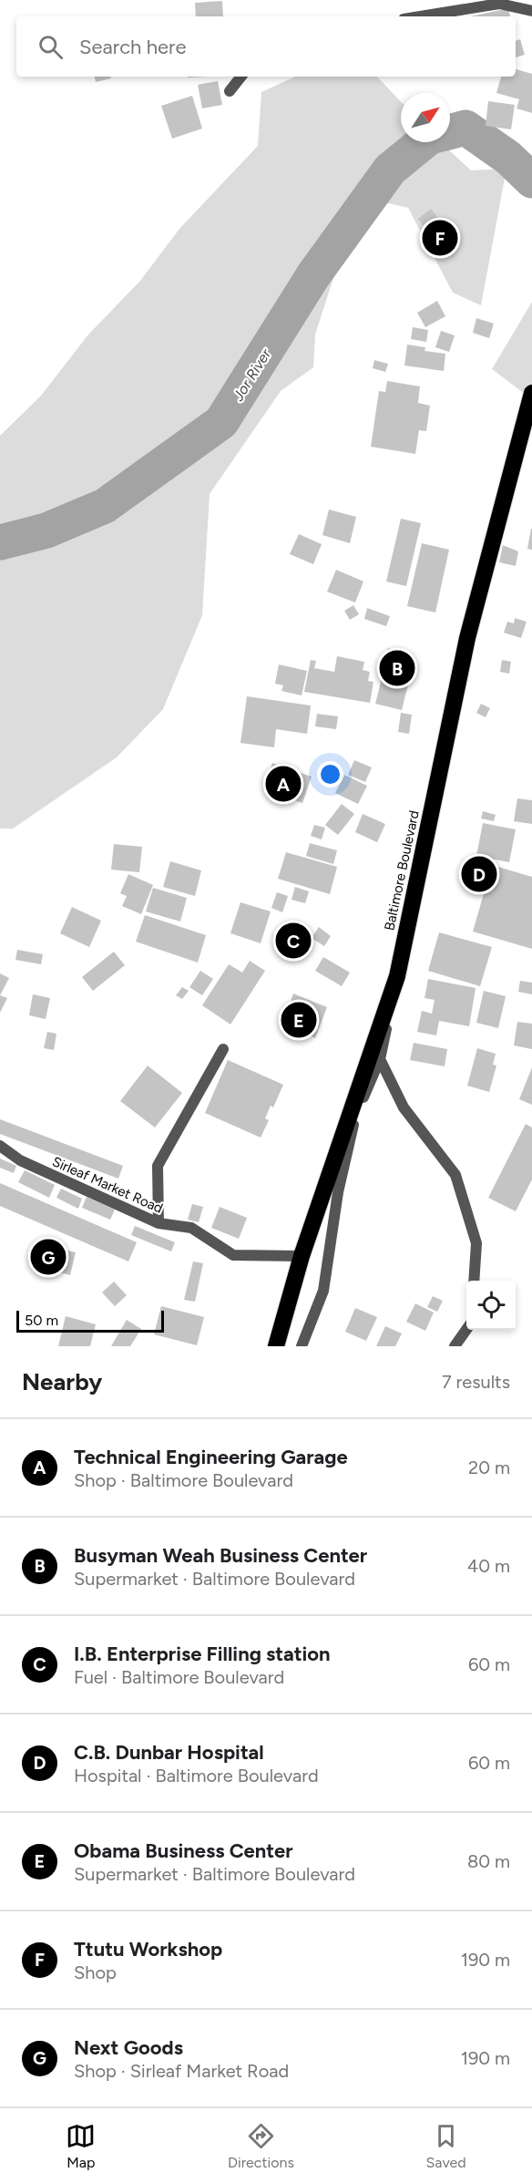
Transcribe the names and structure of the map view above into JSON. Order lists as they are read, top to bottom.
{
  "streets": {
    "highway": ["Baltimore Boulevard"],
    "street": ["Sirleaf Market Road"]
  },
  "crossings": [
    ["Baltimore Boulevard", "Sirleaf Market Road"]
  ],
  "water": ["Jor River"],
  "scale_bar": "50 m",
  "north": "top right",
  "page": {
    "search": "Search here",
    "pins": [
      "F",
      "B",
      "A",
      "D",
      "C",
      "E",
      "G"
    ],
    "scale": "50 m",
    "heading": ["Nearby", "7 results"],
    "list": [
      {
        "mark": "A",
        "name": "Technical Engineering Garage",
        "note": "Shop · Baltimore Boulevard",
        "value": "20 m"
      },
      {
        "mark": "B",
        "name": "Busyman Weah Business Center",
        "note": "Supermarket · Baltimore Boulevard",
        "value": "40 m"
      },
      {
        "mark": "C",
        "name": "I.B. Enterprise Filling station",
        "note": "Fuel · Baltimore Boulevard",
        "value": "60 m"
      },
      {
        "mark": "D",
        "name": "C.B. Dunbar Hospital",
        "note": "Hospital · Baltimore Boulevard",
        "value": "60 m"
      },
      {
        "mark": "E",
        "name": "Obama Business Center",
        "note": "Supermarket · Baltimore Boulevard",
        "value": "80 m"
      },
      {
        "mark": "F",
        "name": "Ttutu Workshop",
        "note": "Shop",
        "value": "190 m"
      },
      {
        "mark": "G",
        "name": "Next Goods",
        "note": "Shop · Sirleaf Market Road",
        "value": "190 m"
      }
    ],
    "nav": ["Map", "Directions", "Saved"]
  }
}
